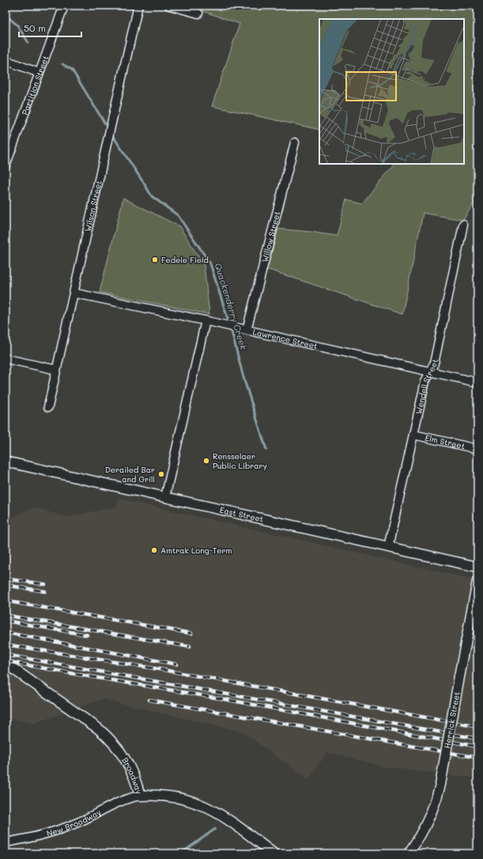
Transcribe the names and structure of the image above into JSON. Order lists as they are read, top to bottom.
{
  "streets": {
    "street": [
      "Partition Street",
      "Wilson Street",
      "Willow Street",
      "Lawrence Street",
      "Wendell Street",
      "Elm Street",
      "East Street",
      "Herrick Street",
      "Broadway",
      "New Broadway"
    ]
  },
  "crossings": [
    ["Wilson Street", "Lawrence Street"],
    ["Willow Street", "Lawrence Street"],
    ["Lawrence Street", "Wendell Street"],
    ["Wendell Street", "Elm Street"],
    ["Wendell Street", "East Street"],
    ["Broadway", "New Broadway"]
  ],
  "water": ["Quackenderry Creek"],
  "places": [
    "Fedele Field",
    "Rensselaer Public Library",
    "Derailed Bar and Grill",
    "Amtrak Long-Term"
  ],
  "scale_bar": "50 m"
}
